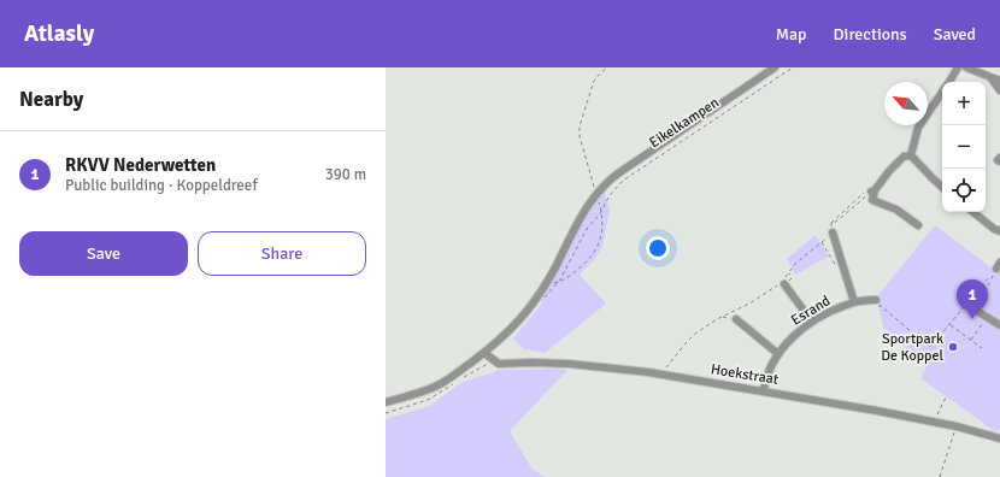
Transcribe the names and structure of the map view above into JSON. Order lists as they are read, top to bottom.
{
  "streets": {
    "street": ["Eikelkampen", "Esrand", "Hoekstraat"]
  },
  "crossings": [
    ["Eikelkampen", "Hoekstraat"],
    ["Esrand", "Hoekstraat"]
  ],
  "places": ["Sportpark De Koppel"],
  "north": "top left",
  "page": {
    "header": "Atlasly",
    "nav": ["Map", "Directions", "Saved"],
    "heading": "Nearby",
    "map_buttons": ["+", "−"],
    "list": [
      {
        "mark": "1",
        "name": "RKVV Nederwetten",
        "note": "Public building · Koppeldreef",
        "value": "390 m"
      }
    ],
    "buttons": ["Save", "Share"],
    "pins": "1"
  }
}
